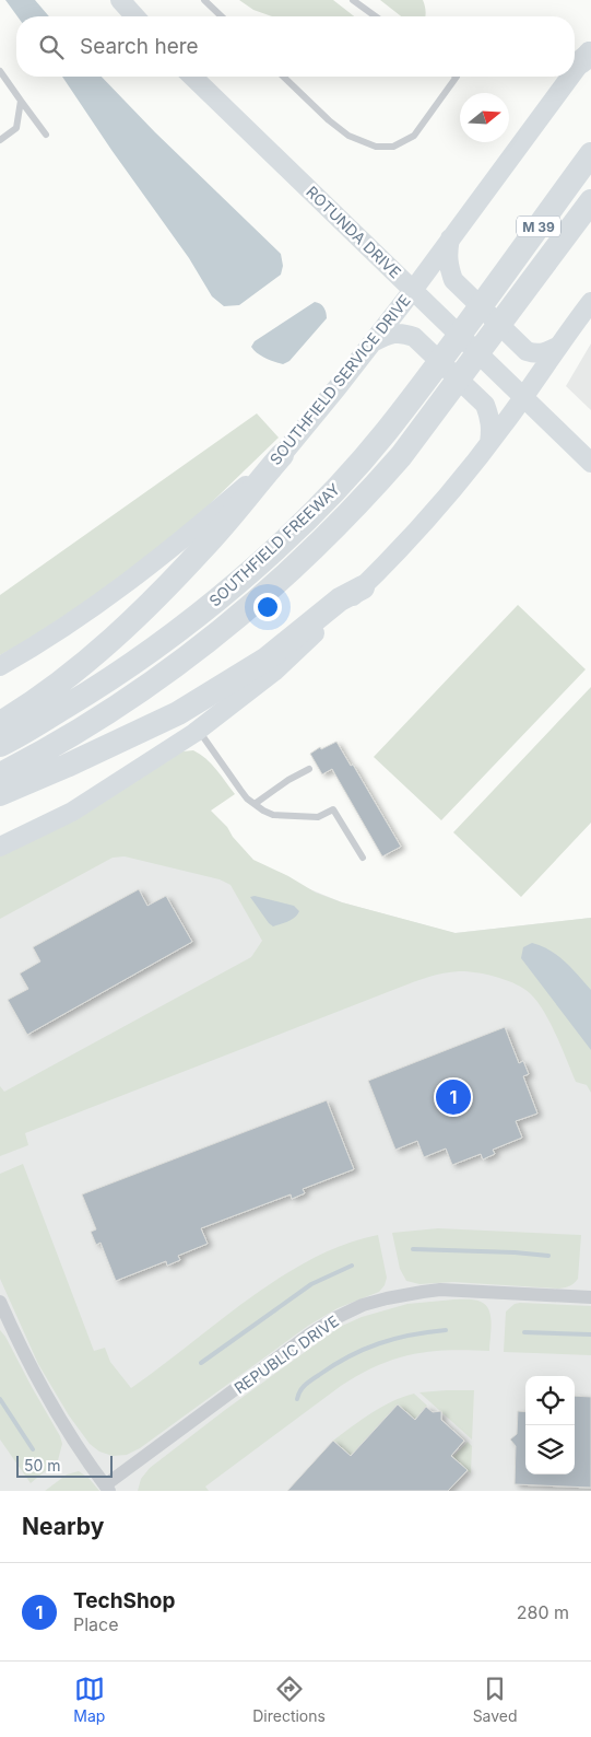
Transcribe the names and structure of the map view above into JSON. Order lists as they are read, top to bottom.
{
  "streets": {
    "highway": ["M 39", "SOUTHFIELD FREEWAY"],
    "main road": ["ROTUNDA DRIVE", "SOUTHFIELD SERVICE DRIVE"],
    "street": ["REPUBLIC DRIVE"]
  },
  "crossings": [
    ["ROTUNDA DRIVE", "SOUTHFIELD SERVICE DRIVE"]
  ],
  "scale_bar": "50 m",
  "north": "right",
  "page": {
    "search": "Search here",
    "pins": "1",
    "scale": "50 m",
    "heading": "Nearby",
    "list": [
      {
        "mark": "1",
        "name": "TechShop",
        "note": "Place",
        "value": "280 m"
      }
    ],
    "nav": ["Map", "Directions", "Saved"]
  }
}
